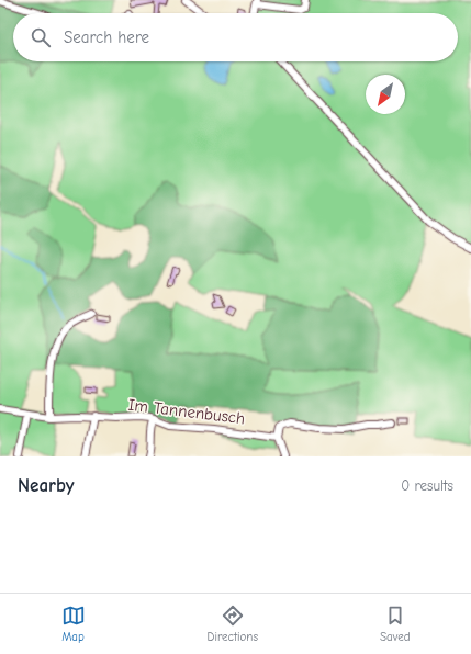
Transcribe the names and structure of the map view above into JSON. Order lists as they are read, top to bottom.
{
  "streets": {
    "street": ["Im Tannenbusch"]
  },
  "north": "bottom left",
  "page": {
    "search": "Search here",
    "heading": ["Nearby", "0 results"],
    "nav": ["Map", "Directions", "Saved"]
  }
}
